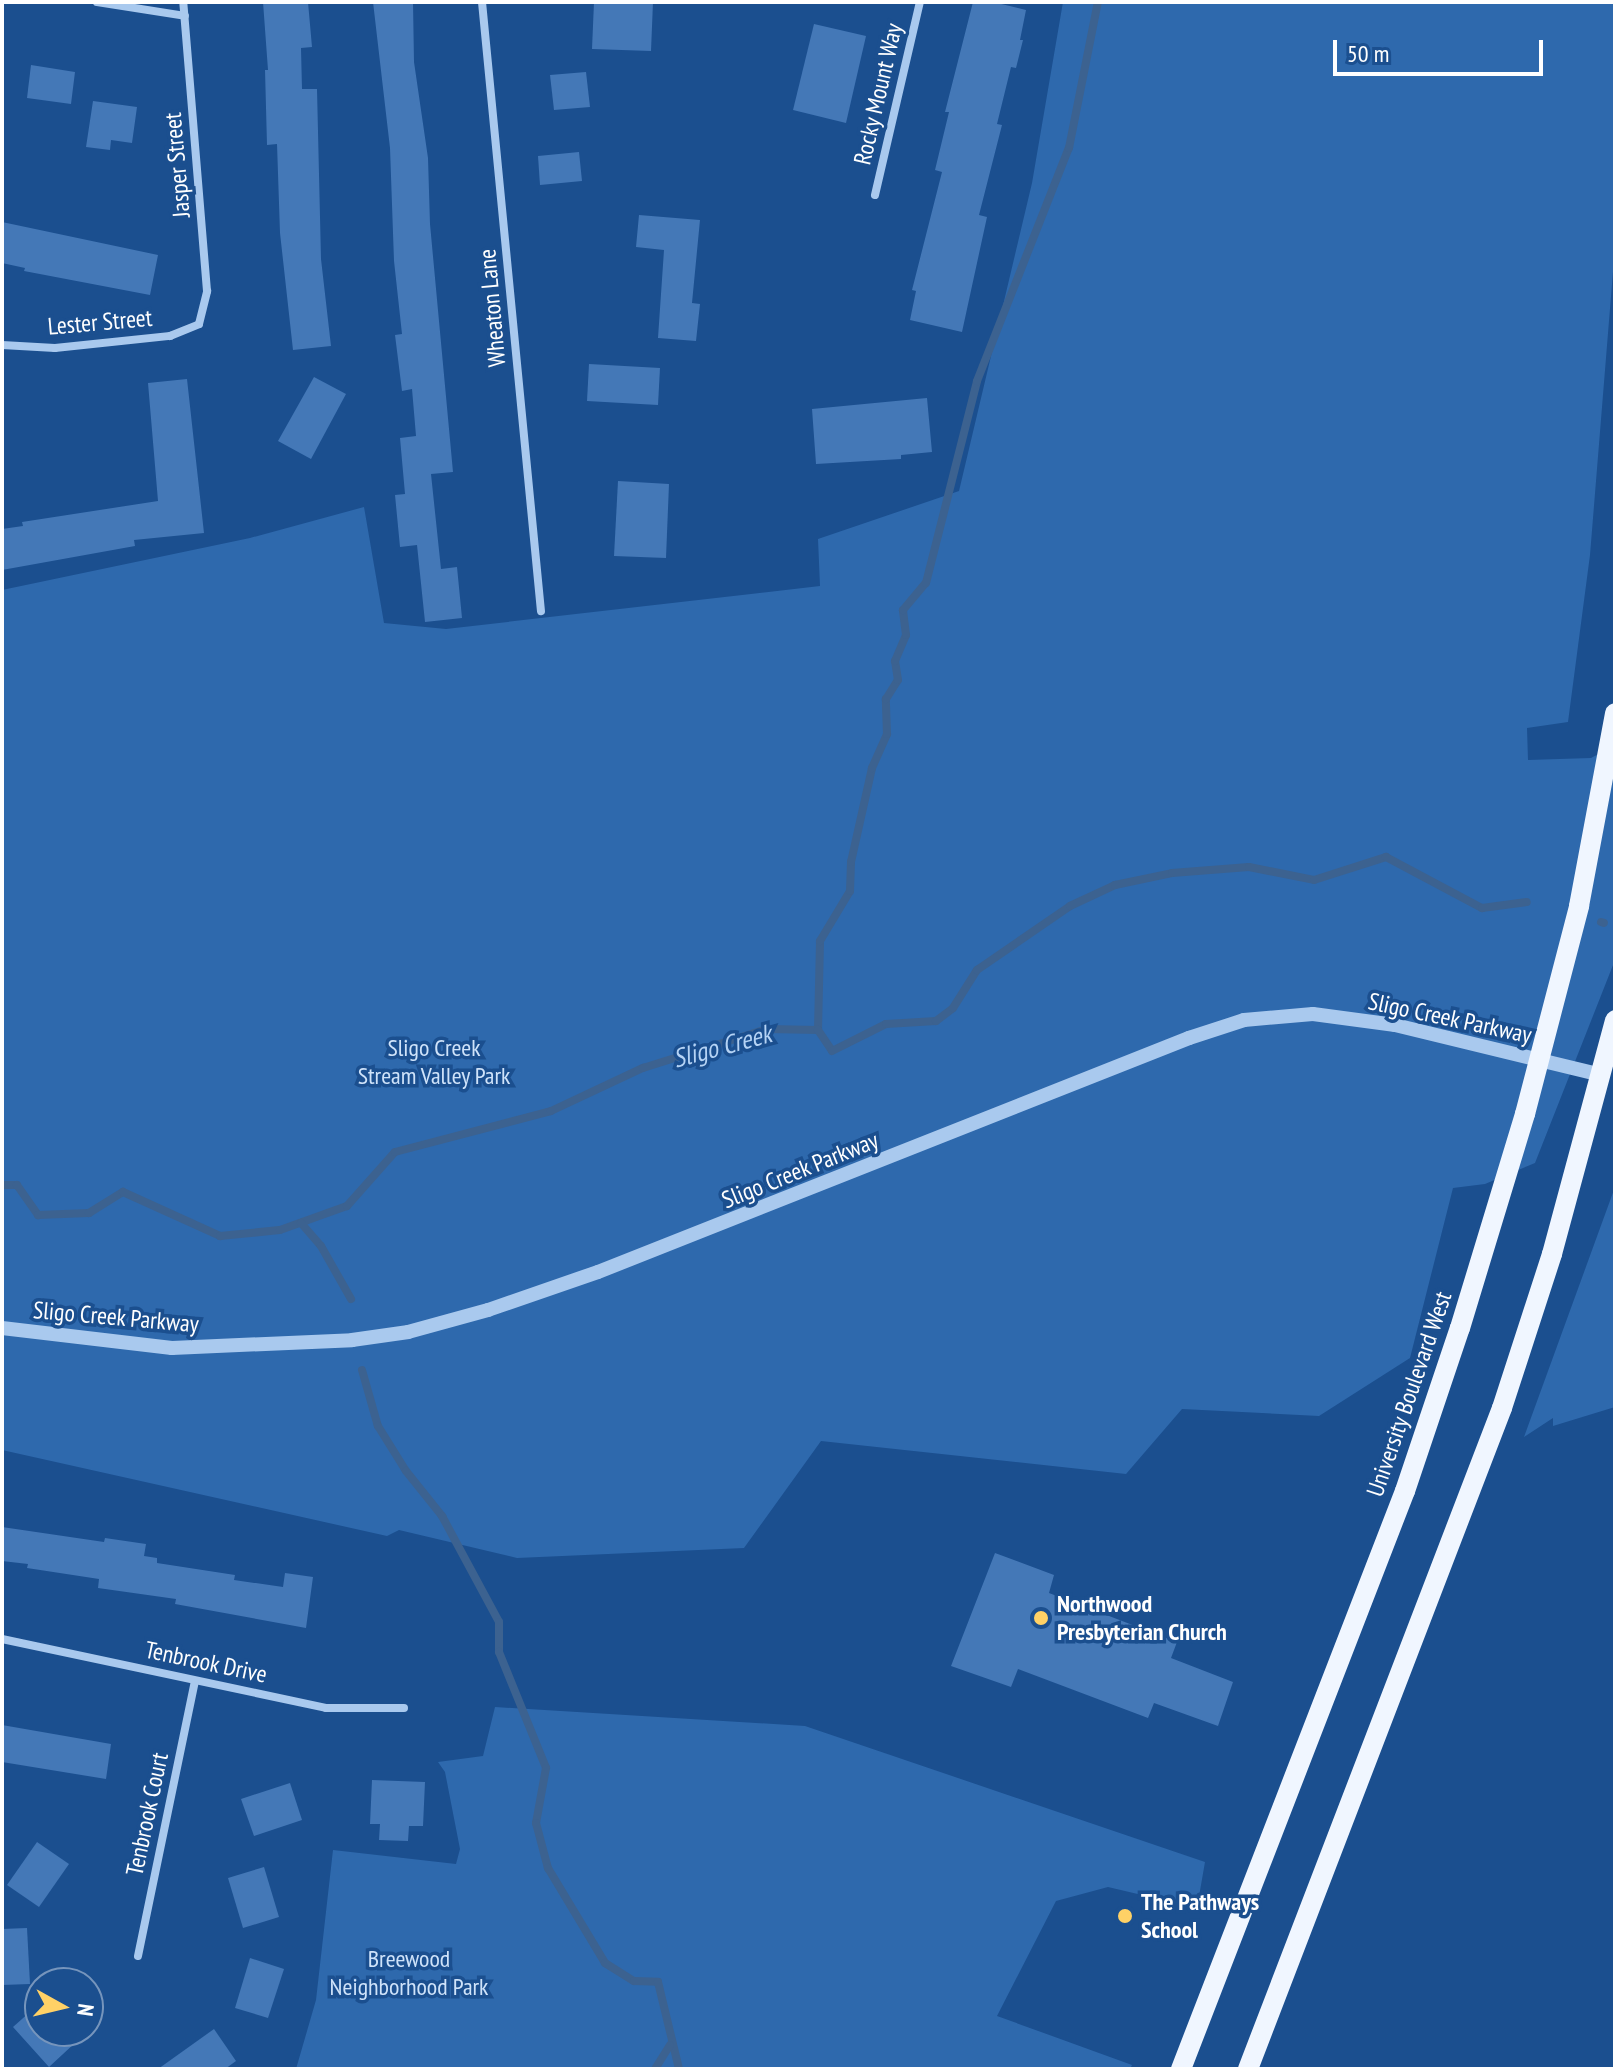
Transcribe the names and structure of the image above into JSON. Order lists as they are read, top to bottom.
{
  "streets": {
    "main road": ["University Boulevard West"],
    "street": [
      "Rocky Mount Way",
      "Jasper Street",
      "Wheaton Lane",
      "Lester Street",
      "Sligo Creek Parkway",
      "Tenbrook Drive",
      "Tenbrook Court"
    ]
  },
  "crossings": [
    ["Jasper Street", "Lester Street"],
    ["Sligo Creek Parkway", "University Boulevard West"],
    ["Tenbrook Drive", "Tenbrook Court"]
  ],
  "water": ["Sligo Creek"],
  "parks": ["Sligo Creek Stream Valley Park", "Breewood Neighborhood Park"],
  "places": ["Northwood Presbyterian Church", "The Pathways School"],
  "scale_bar": "50 m",
  "north": "right"
}
